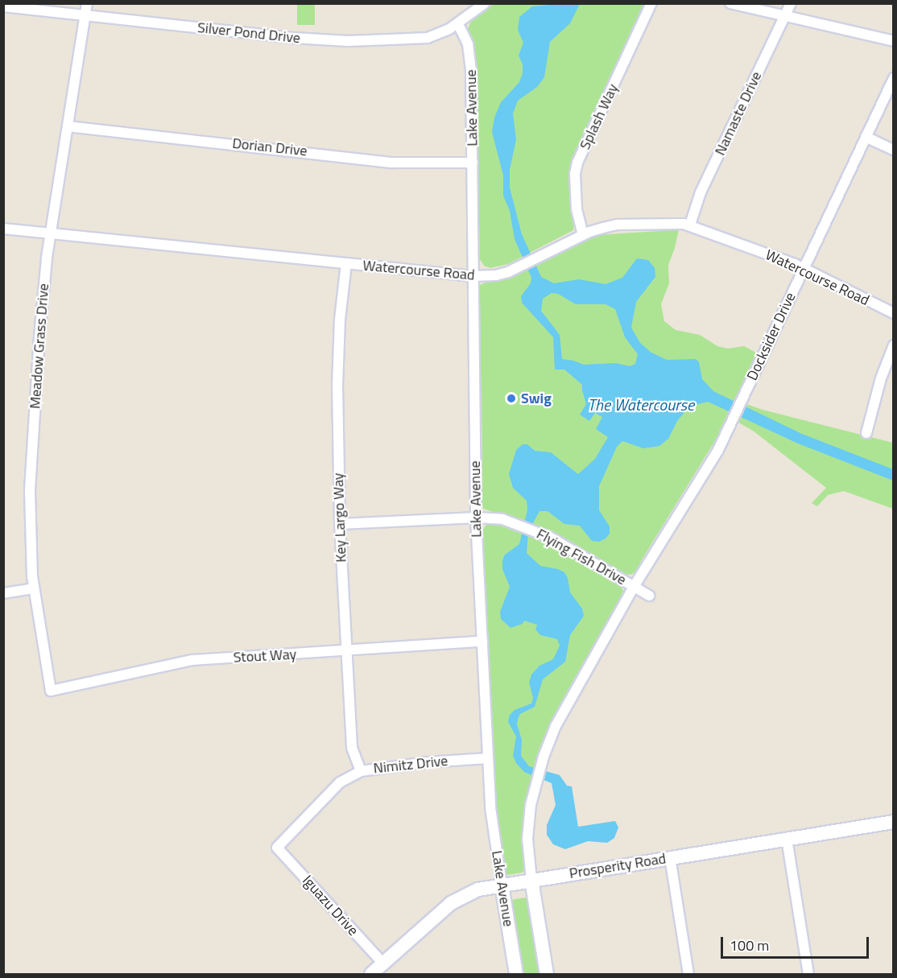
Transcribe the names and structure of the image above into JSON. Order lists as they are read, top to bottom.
{
  "streets": {
    "street": [
      "Silver Pond Drive",
      "Lake Avenue",
      "Namaste Drive",
      "Splash Way",
      "Dorian Drive",
      "Watercourse Road",
      "Docksider Drive",
      "Meadow Grass Drive",
      "Key Largo Way",
      "Flying Fish Drive",
      "Stout Way",
      "Nimitz Drive",
      "Prosperity Road",
      "Iguazu Drive"
    ]
  },
  "crossings": [
    ["Silver Pond Drive", "Lake Avenue"],
    ["Silver Pond Drive", "Meadow Grass Drive"],
    ["Lake Avenue", "Dorian Drive"],
    ["Lake Avenue", "Watercourse Road"],
    ["Lake Avenue", "Docksider Drive"],
    ["Lake Avenue", "Flying Fish Drive"],
    ["Lake Avenue", "Stout Way"],
    ["Lake Avenue", "Nimitz Drive"],
    ["Lake Avenue", "Prosperity Road"],
    ["Namaste Drive", "Watercourse Road"],
    ["Splash Way", "Watercourse Road"],
    ["Dorian Drive", "Meadow Grass Drive"],
    ["Watercourse Road", "Docksider Drive"],
    ["Watercourse Road", "Meadow Grass Drive"],
    ["Watercourse Road", "Key Largo Way"],
    ["Docksider Drive", "Flying Fish Drive"],
    ["Meadow Grass Drive", "Stout Way"],
    ["Key Largo Way", "Flying Fish Drive"],
    ["Key Largo Way", "Stout Way"],
    ["Key Largo Way", "Nimitz Drive"],
    ["Nimitz Drive", "Iguazu Drive"],
    ["Prosperity Road", "Iguazu Drive"]
  ],
  "water": ["The Watercourse"],
  "places": ["Swig"],
  "scale_bar": "100 m"
}
